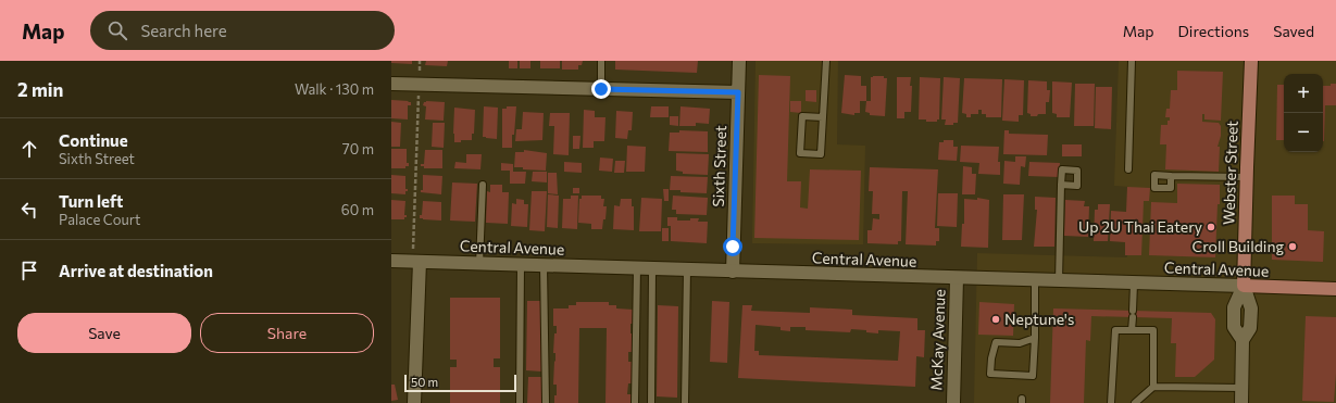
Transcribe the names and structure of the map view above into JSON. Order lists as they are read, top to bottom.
{
  "streets": {
    "main road": ["Webster Street", "Central Avenue"],
    "street": ["Sixth Street", "McKay Avenue"]
  },
  "crossings": [
    ["Sixth Street", "Central Avenue"],
    ["Webster Street", "Central Avenue"],
    ["Central Avenue", "McKay Avenue"]
  ],
  "places": ["Up 2U Thai Eatery", "Croll Building", "Neptune's"],
  "scale_bar": "50 m",
  "page": {
    "header": "Map",
    "search": "Search here",
    "nav": ["Map", "Directions", "Saved"],
    "heading": ["2 min", "Walk · 130 m"],
    "map_buttons": ["+", "−"],
    "list": [
      ["Continue", "Sixth Street", "70 m"],
      ["Turn left", "Palace Court", "60 m"],
      "Arrive at destination"
    ],
    "buttons": ["Save", "Share"],
    "scale": "50 m"
  }
}
